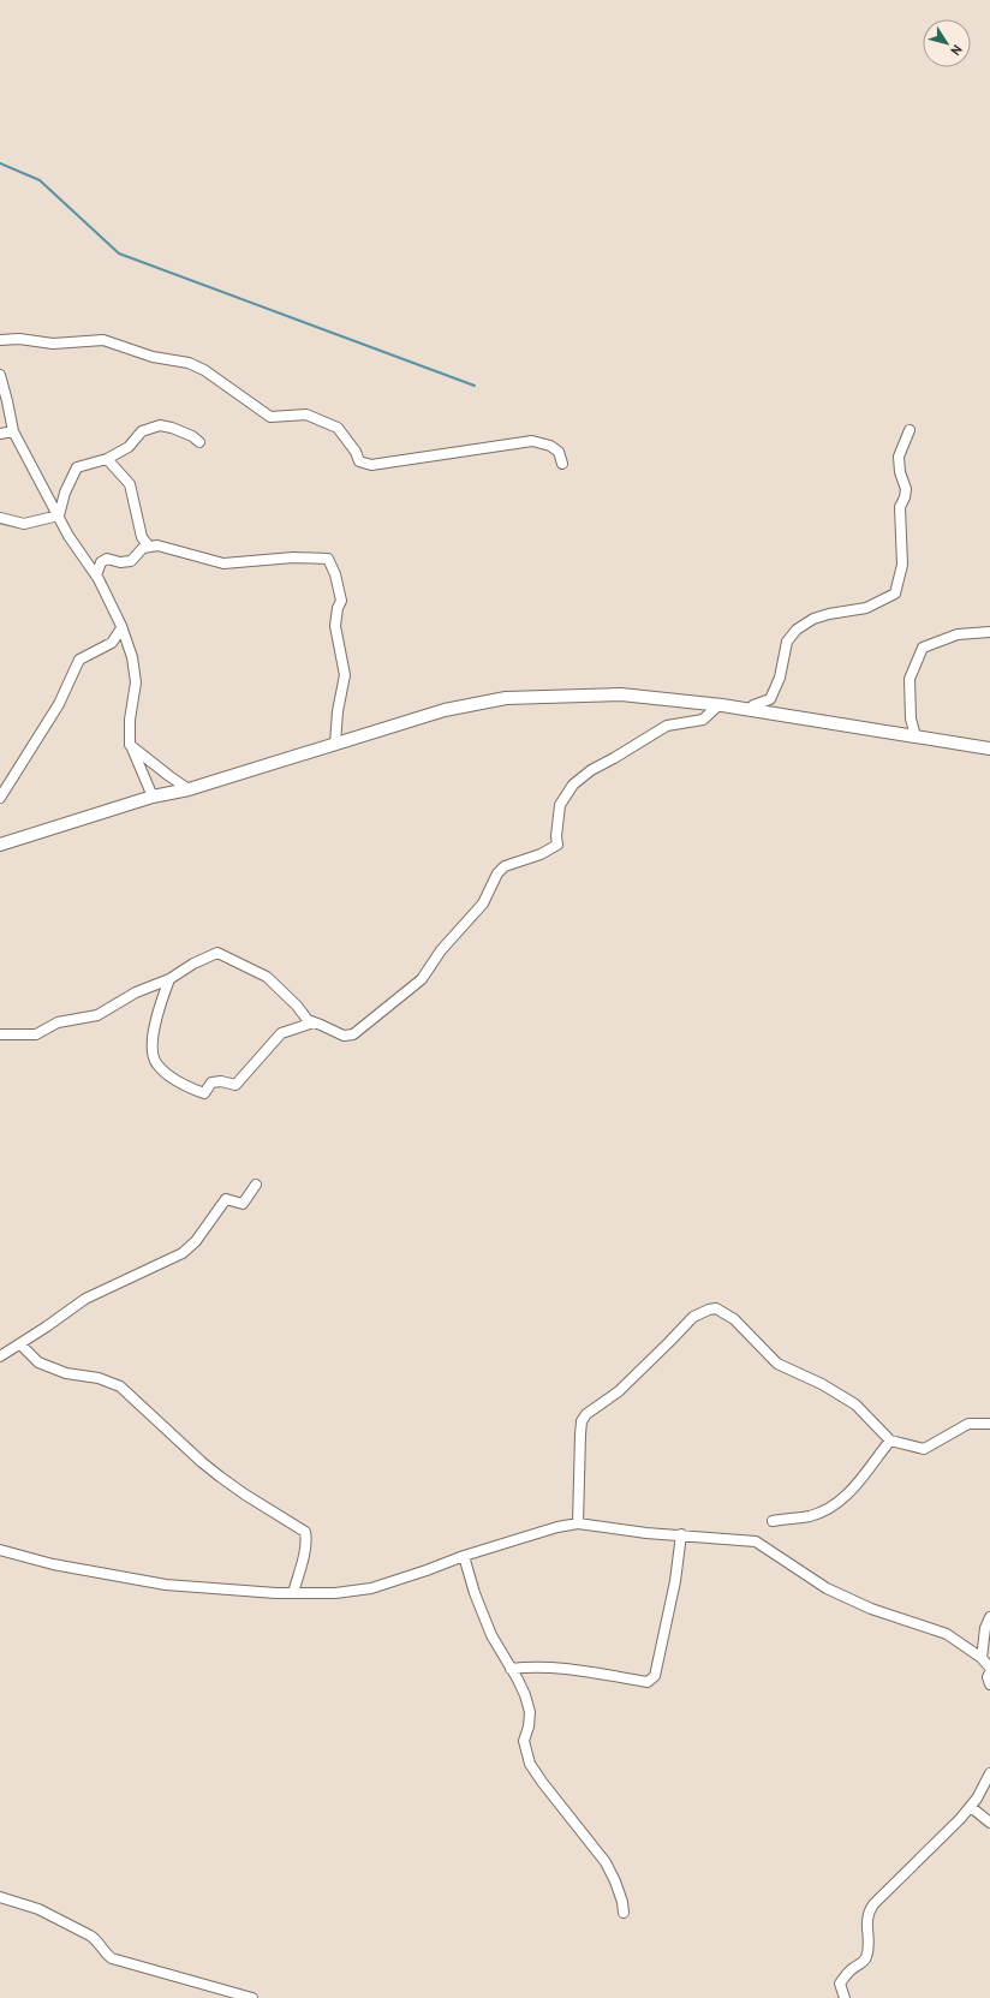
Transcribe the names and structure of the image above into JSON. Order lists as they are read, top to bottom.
{
  "north": "bottom right"
}
